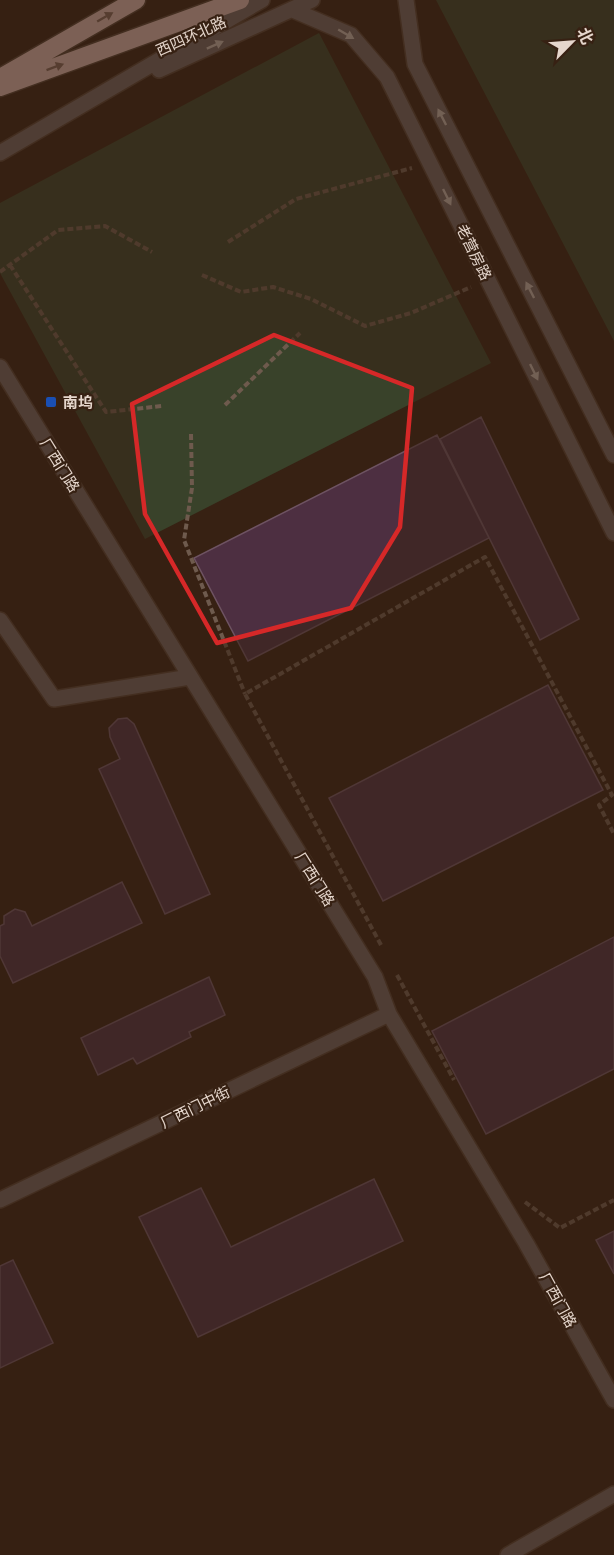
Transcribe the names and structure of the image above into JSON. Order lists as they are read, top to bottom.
{
  "streets": {
    "street": [
      "西四环北路",
      "老营房路",
      "厂西门路",
      "厂西门中街"
    ]
  },
  "crossings": [
    ["西四环北路", "老营房路"],
    ["厂西门路", "厂西门中街"]
  ],
  "places": {
    "transit": ["南坞"]
  },
  "north": "top right"
}
